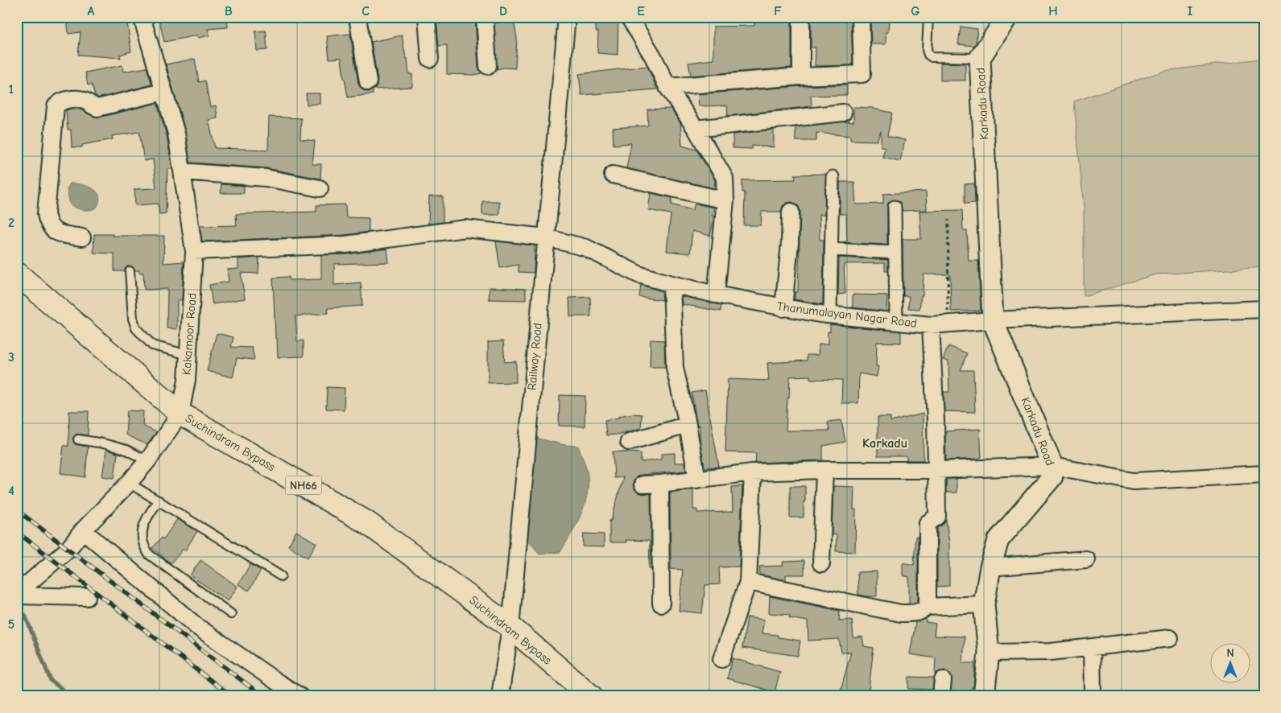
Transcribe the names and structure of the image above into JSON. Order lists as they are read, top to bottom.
{
  "streets": {
    "highway": ["Suchindram Bypass", "NH66"],
    "street": [
      "Karkadu Road",
      "Thanumalayan Nagar Road",
      "Kakamoor Road",
      "Railway Road"
    ]
  },
  "crossings": [
    ["Karkadu Road", "Thanumalayan Nagar Road"],
    ["Thanumalayan Nagar Road", "Kakamoor Road"],
    ["Thanumalayan Nagar Road", "Railway Road"],
    ["Kakamoor Road", "Suchindram Bypass"],
    ["Railway Road", "Suchindram Bypass"]
  ],
  "districts": ["Karkadu"],
  "north": "top",
  "grid": {
    "columns": [
      "A",
      "B",
      "C",
      "D",
      "E",
      "F",
      "G",
      "H",
      "I"
    ],
    "rows": [
      "1",
      "2",
      "3",
      "4",
      "5"
    ]
  }
}
